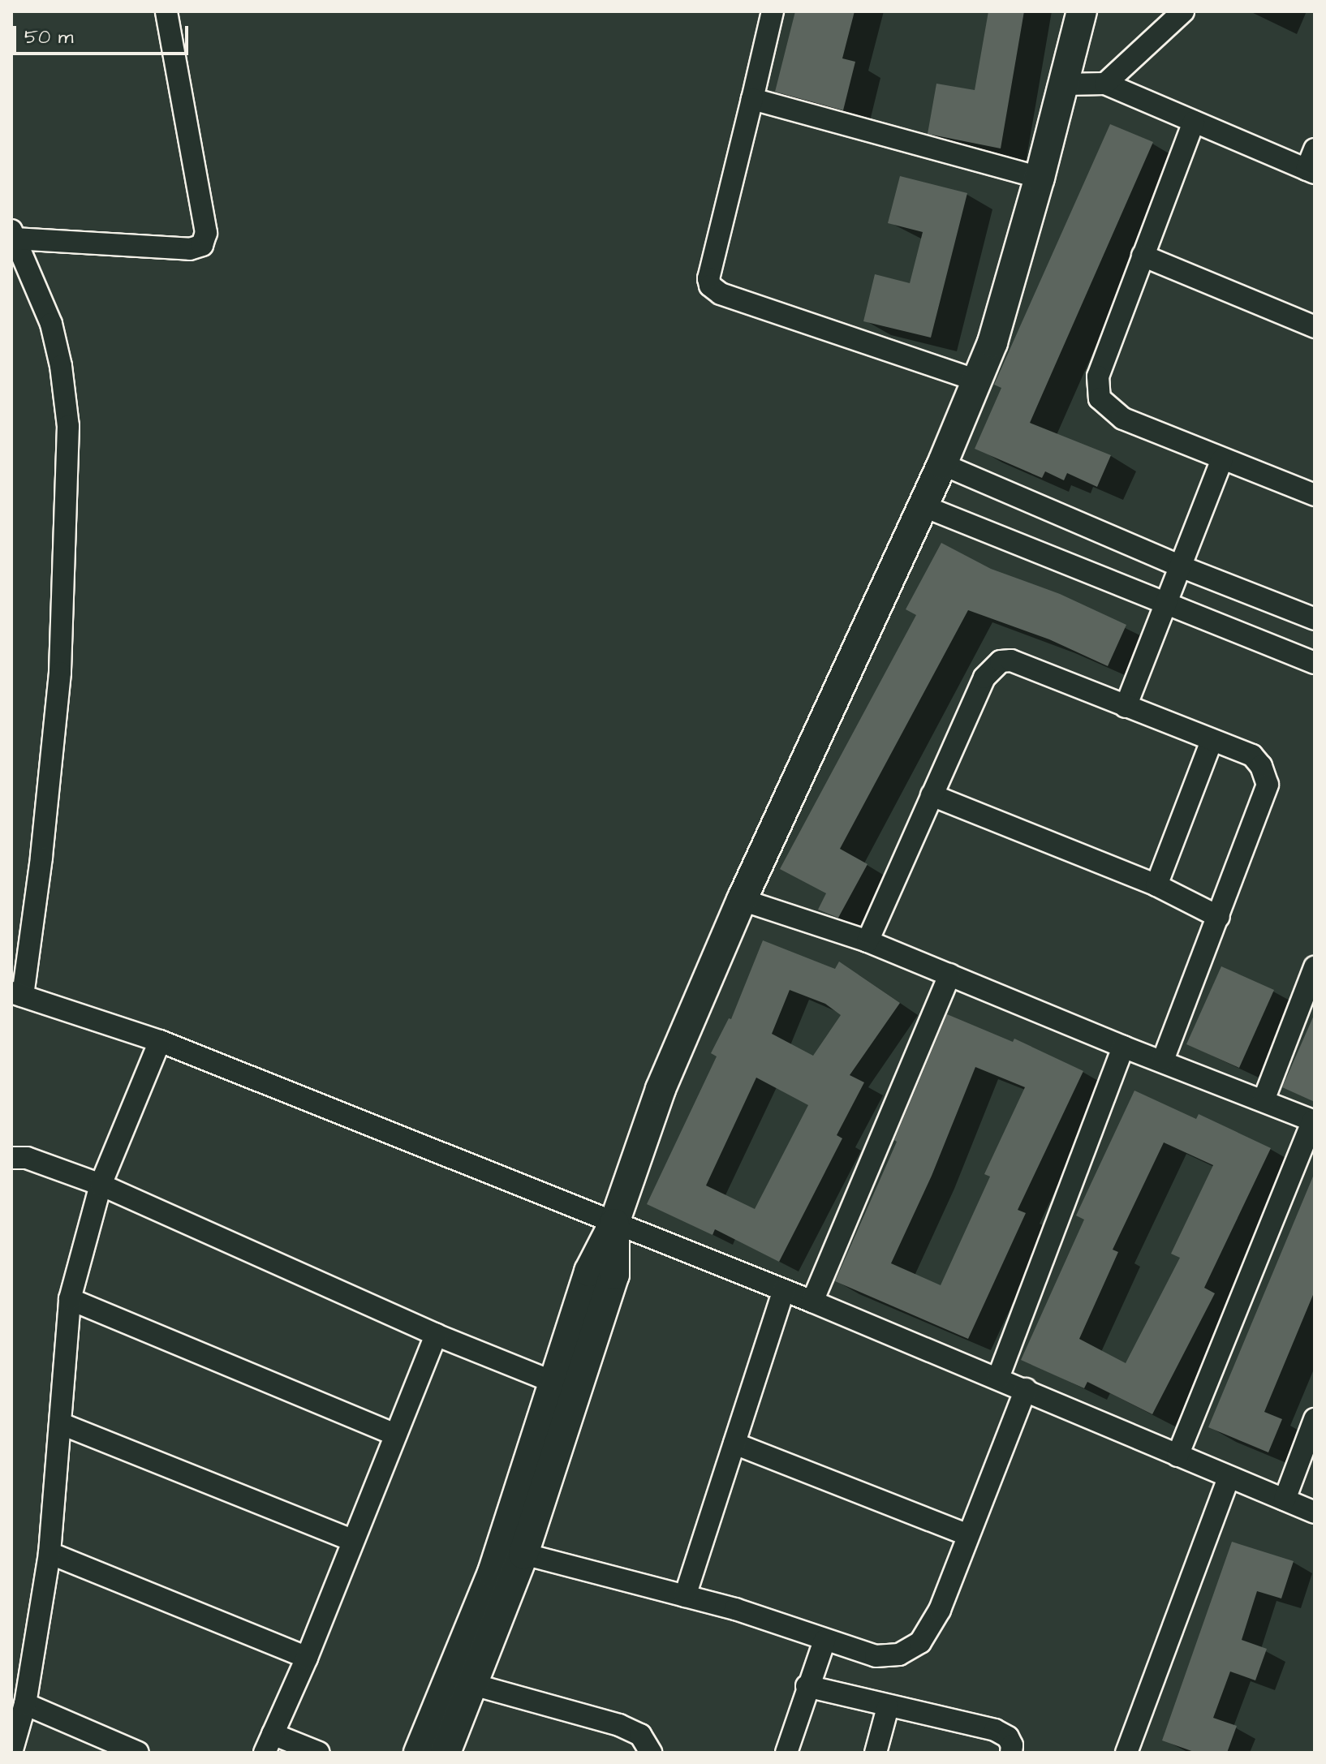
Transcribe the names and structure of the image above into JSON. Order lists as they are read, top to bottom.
{
  "scale_bar": "50 m"
}
